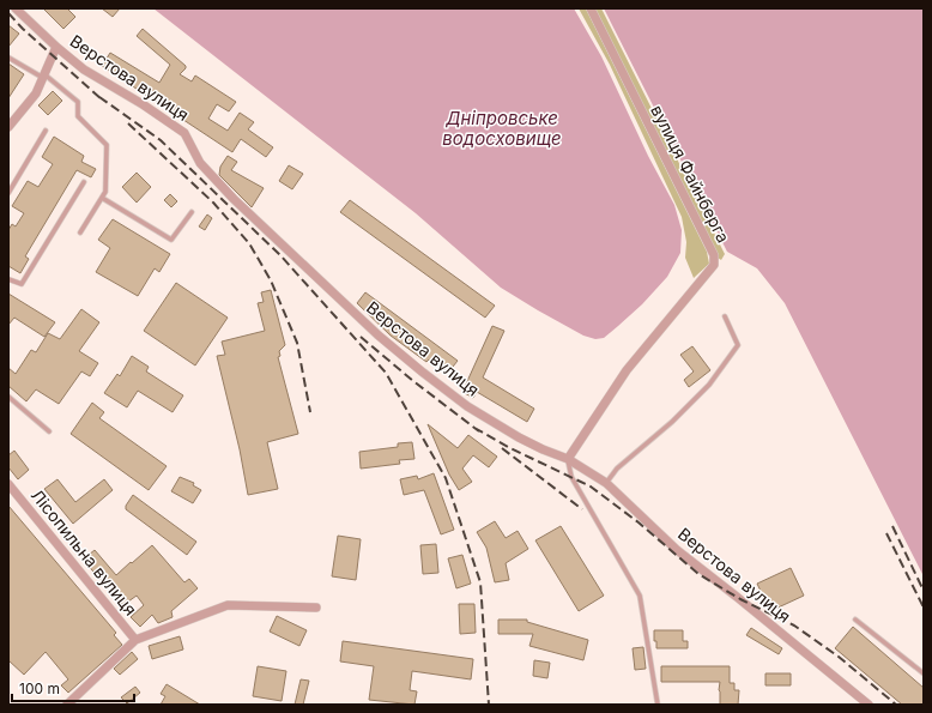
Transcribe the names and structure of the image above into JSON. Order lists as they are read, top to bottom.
{
  "streets": {
    "street": ["Верстова вулиця", "вулиця Файнберга", "Лісопильна вулиця"]
  },
  "crossings": [
    ["Верстова вулиця", "вулиця Файнберга"]
  ],
  "water": ["Дніпровське водосховище"],
  "scale_bar": "100 m"
}
